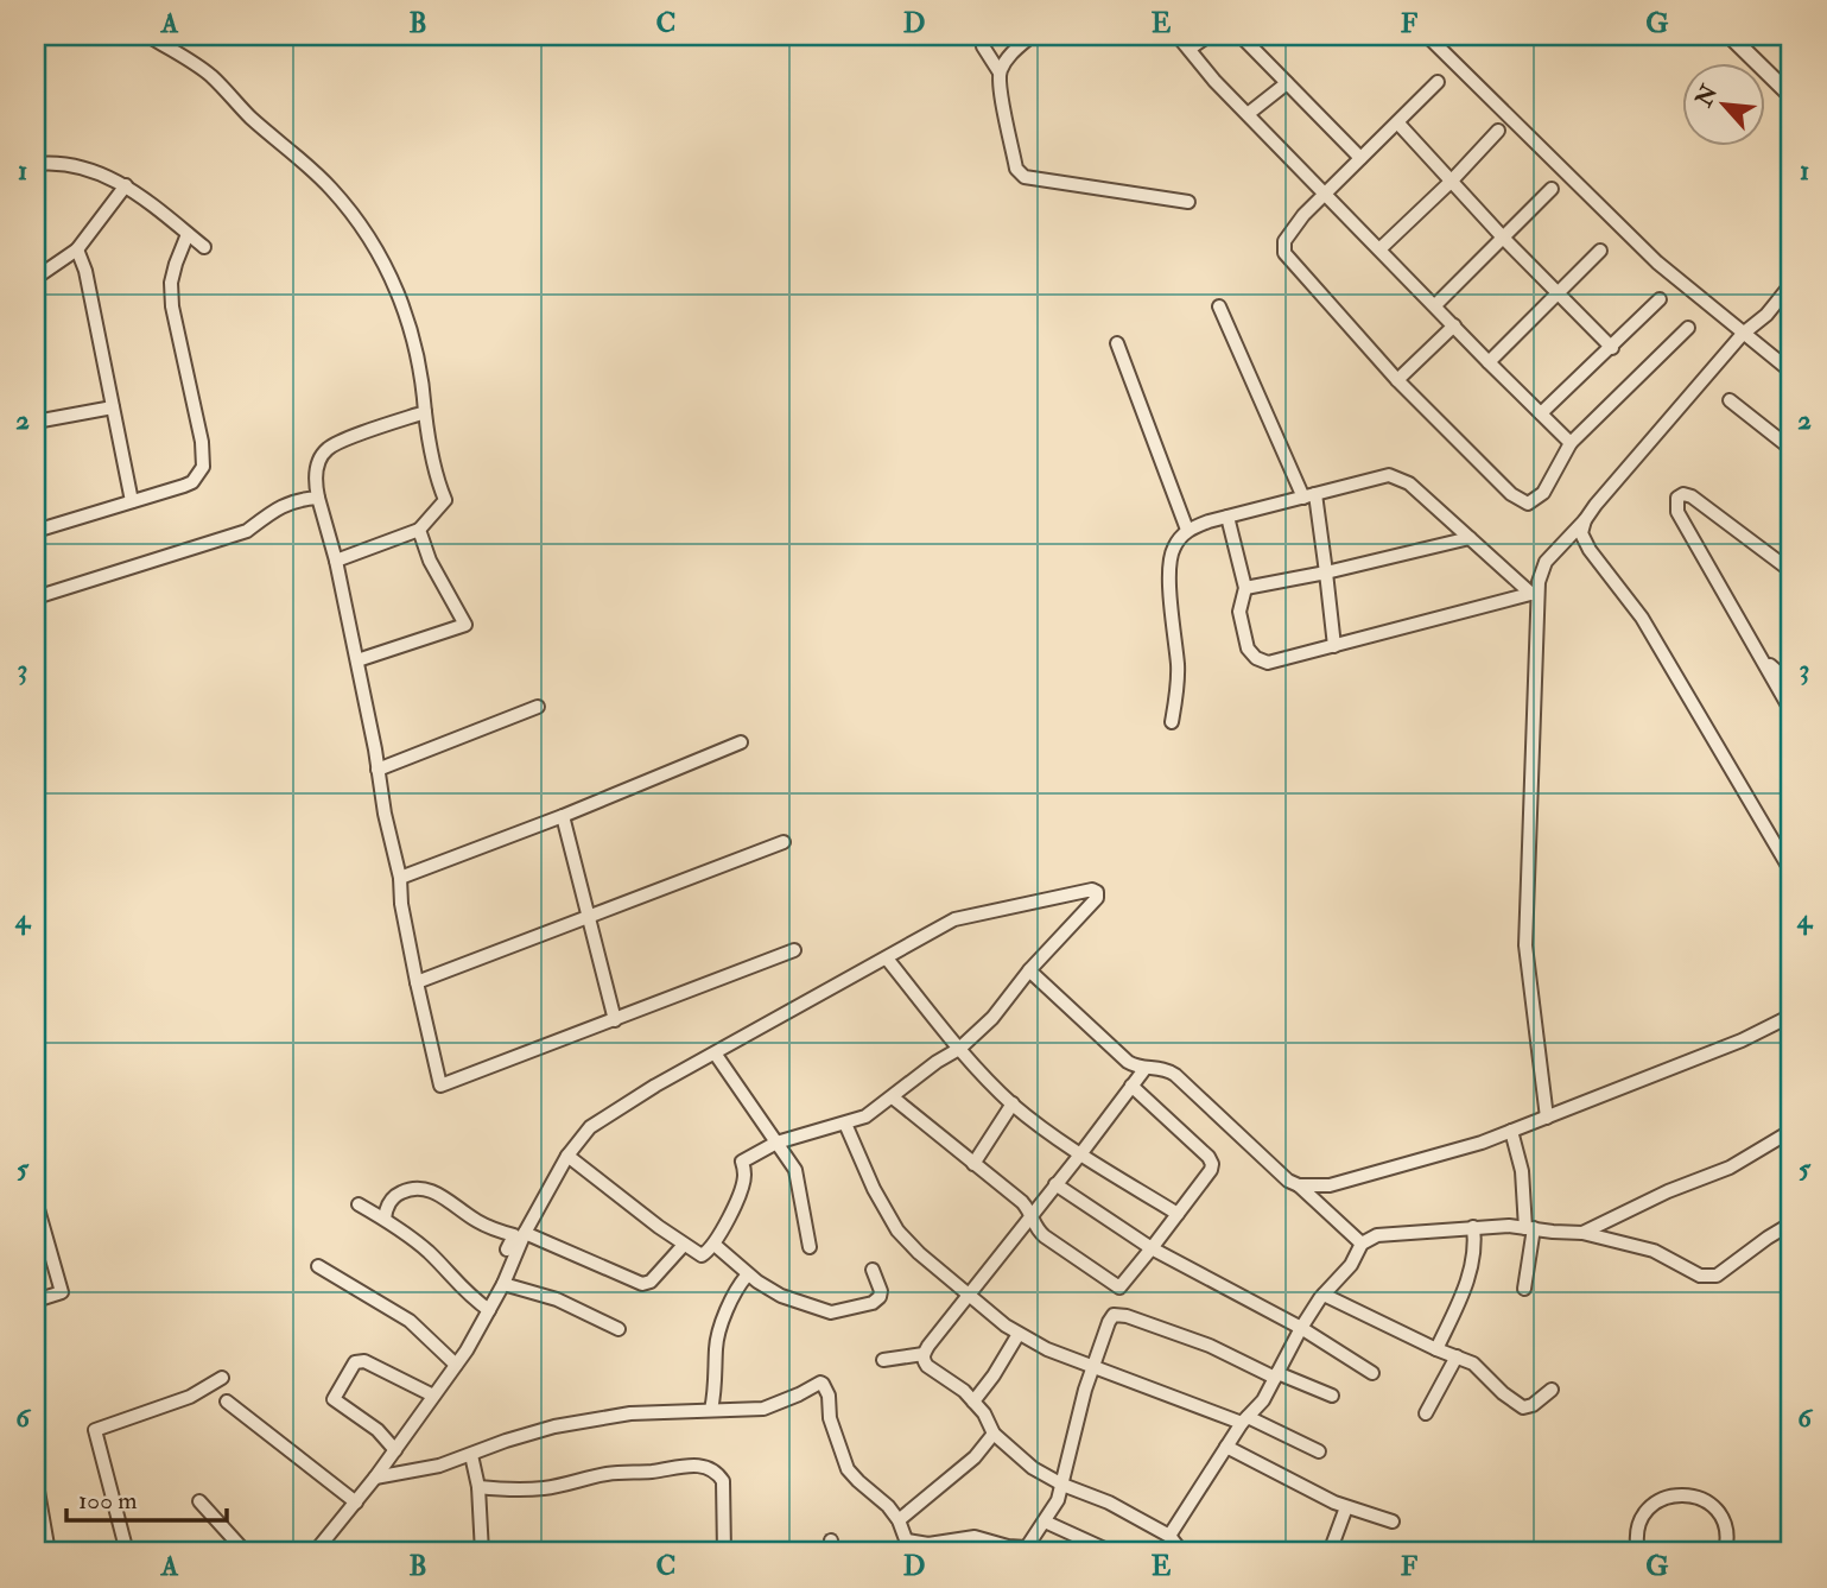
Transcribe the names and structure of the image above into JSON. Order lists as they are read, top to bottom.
{
  "scale_bar": "100 m",
  "north": "top left",
  "grid": {
    "columns": [
      "A",
      "B",
      "C",
      "D",
      "E",
      "F",
      "G"
    ],
    "rows": [
      "1",
      "2",
      "3",
      "4",
      "5",
      "6"
    ]
  }
}
